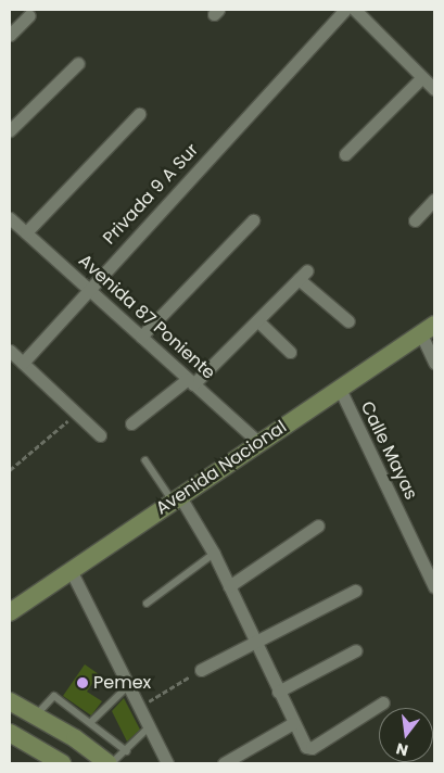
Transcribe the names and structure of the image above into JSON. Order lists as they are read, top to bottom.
{
  "streets": {
    "main road": ["Avenida Nacional"],
    "street": ["Privada 9 A Sur", "Avenida 87 Poniente", "Calle Mayas"]
  },
  "crossings": [
    ["Privada 9 A Sur", "Avenida 87 Poniente"],
    ["Avenida 87 Poniente", "Avenida Nacional"],
    ["Calle Mayas", "Avenida Nacional"]
  ],
  "places": ["Pemex"],
  "north": "bottom"
}
